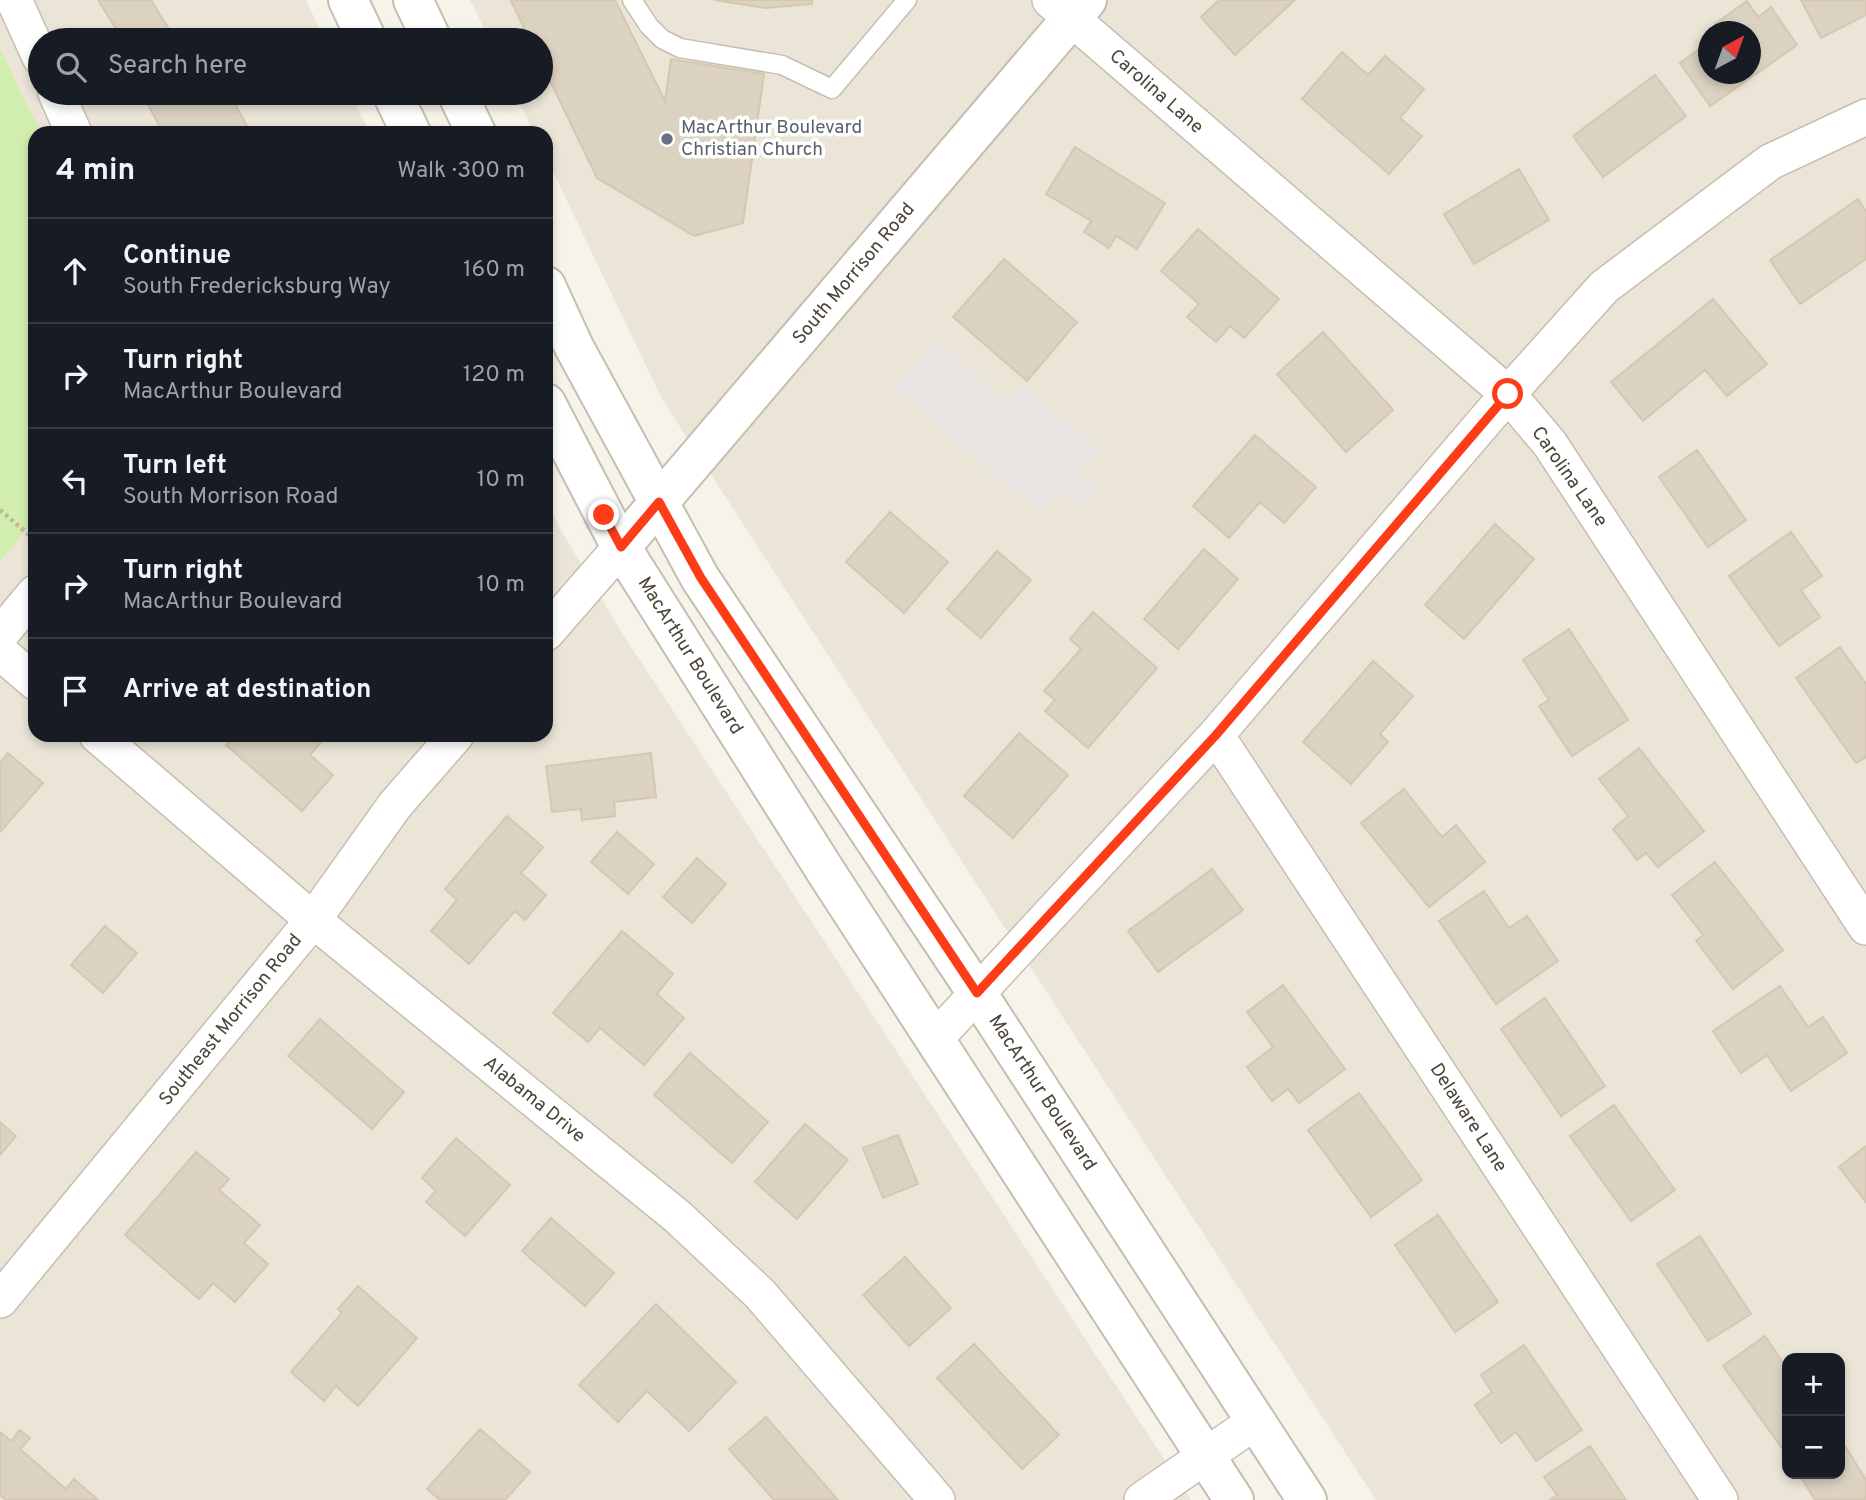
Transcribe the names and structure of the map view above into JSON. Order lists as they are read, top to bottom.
{
  "streets": {
    "street": [
      "Carolina Lane",
      "South Morrison Road",
      "MacArthur Boulevard",
      "Southeast Morrison Road",
      "Alabama Drive",
      "Delaware Lane"
    ]
  },
  "crossings": [
    ["Carolina Lane", "South Morrison Road"],
    ["South Morrison Road", "MacArthur Boulevard"],
    ["Southeast Morrison Road", "Alabama Drive"]
  ],
  "places": ["MacArthur Boulevard Christian Church"],
  "north": "top right",
  "page": {
    "search": "Search here",
    "heading": ["4 min", "Walk · 300 m"],
    "list": [
      ["Continue", "South Fredericksburg Way", "160 m"],
      ["Turn right", "MacArthur Boulevard", "120 m"],
      ["Turn left", "South Morrison Road", "10 m"],
      ["Turn right", "MacArthur Boulevard", "10 m"],
      "Arrive at destination"
    ],
    "map_buttons": ["+", "−"]
  }
}
